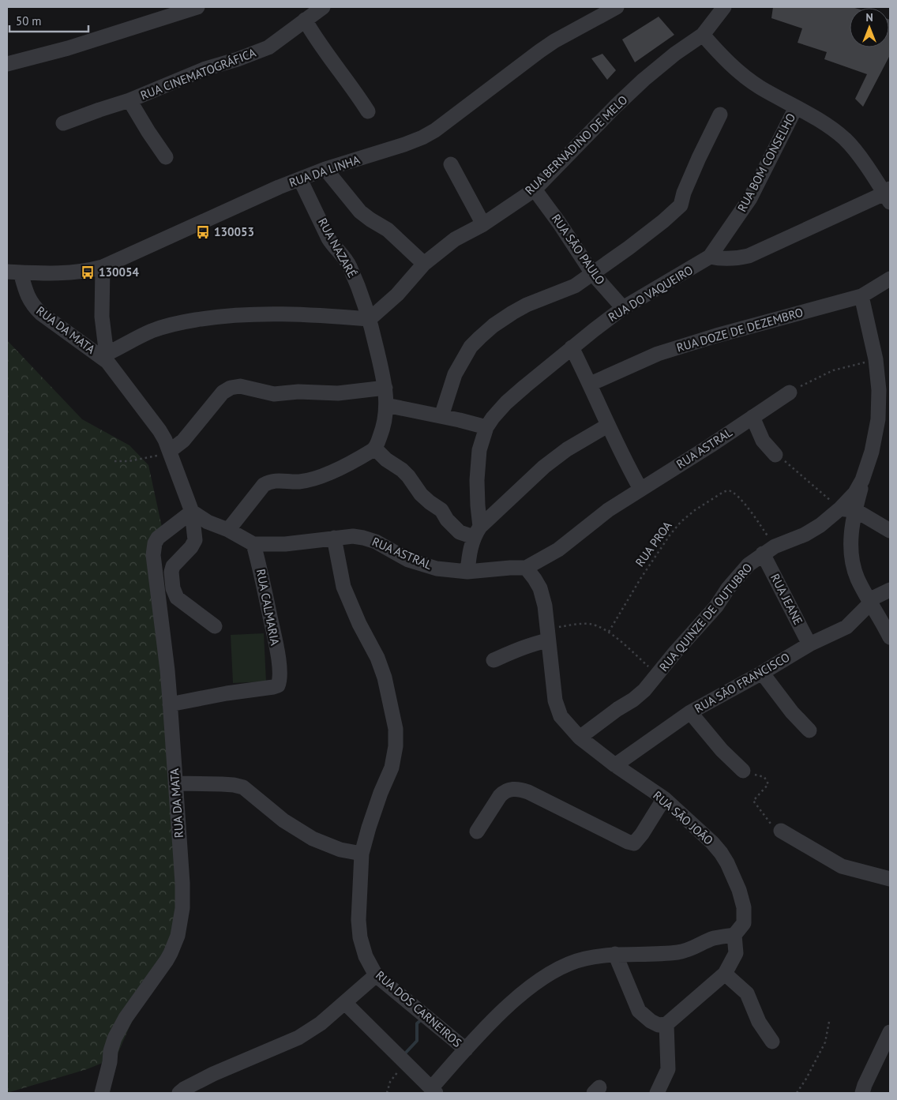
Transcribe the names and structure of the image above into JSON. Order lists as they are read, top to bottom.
{
  "streets": {
    "street": [
      "RUA CINEMATOGRÁFICA",
      "RUA BERNADINO DE MELO",
      "RUA BOM CONSELHO",
      "RUA DA LINHA",
      "RUA NAZARÉ",
      "RUA SÃO PAULO",
      "RUA DO VAQUEIRO",
      "RUA DA MATA",
      "RUA DOZE DE DEZEMBRO",
      "RUA ASTRAL",
      "RUA JEANE",
      "RUA CALMARIA",
      "RUA QUINZE DE OUTUBRO",
      "RUA SÃO FRANCISCO",
      "RUA SÃO JOÃO",
      "RUA DOS CARNEIROS"
    ],
    "path": ["RUA PROA"]
  },
  "crossings": [
    ["RUA BERNADINO DE MELO", "RUA NAZARÉ"],
    ["RUA BERNADINO DE MELO", "RUA SÃO PAULO"],
    ["RUA BOM CONSELHO", "RUA DO VAQUEIRO"],
    ["RUA DA LINHA", "RUA NAZARÉ"],
    ["RUA DA LINHA", "RUA DA MATA"],
    ["RUA SÃO PAULO", "RUA DO VAQUEIRO"],
    ["RUA DA MATA", "RUA ASTRAL"],
    ["RUA DA MATA", "RUA CALMARIA"],
    ["RUA DOZE DE DEZEMBRO", "RUA QUINZE DE OUTUBRO"],
    ["RUA ASTRAL", "RUA CALMARIA"],
    ["RUA ASTRAL", "RUA SÃO JOÃO"],
    ["RUA ASTRAL", "RUA DOS CARNEIROS"],
    ["RUA PROA", "RUA JEANE"],
    ["RUA PROA", "RUA QUINZE DE OUTUBRO"],
    ["RUA JEANE", "RUA QUINZE DE OUTUBRO"],
    ["RUA JEANE", "RUA SÃO FRANCISCO"],
    ["RUA QUINZE DE OUTUBRO", "RUA SÃO JOÃO"],
    ["RUA SÃO FRANCISCO", "RUA SÃO JOÃO"]
  ],
  "places": {
    "bus stop": ["130053", "130054"]
  },
  "scale_bar": "50 m",
  "north": "top"
}
